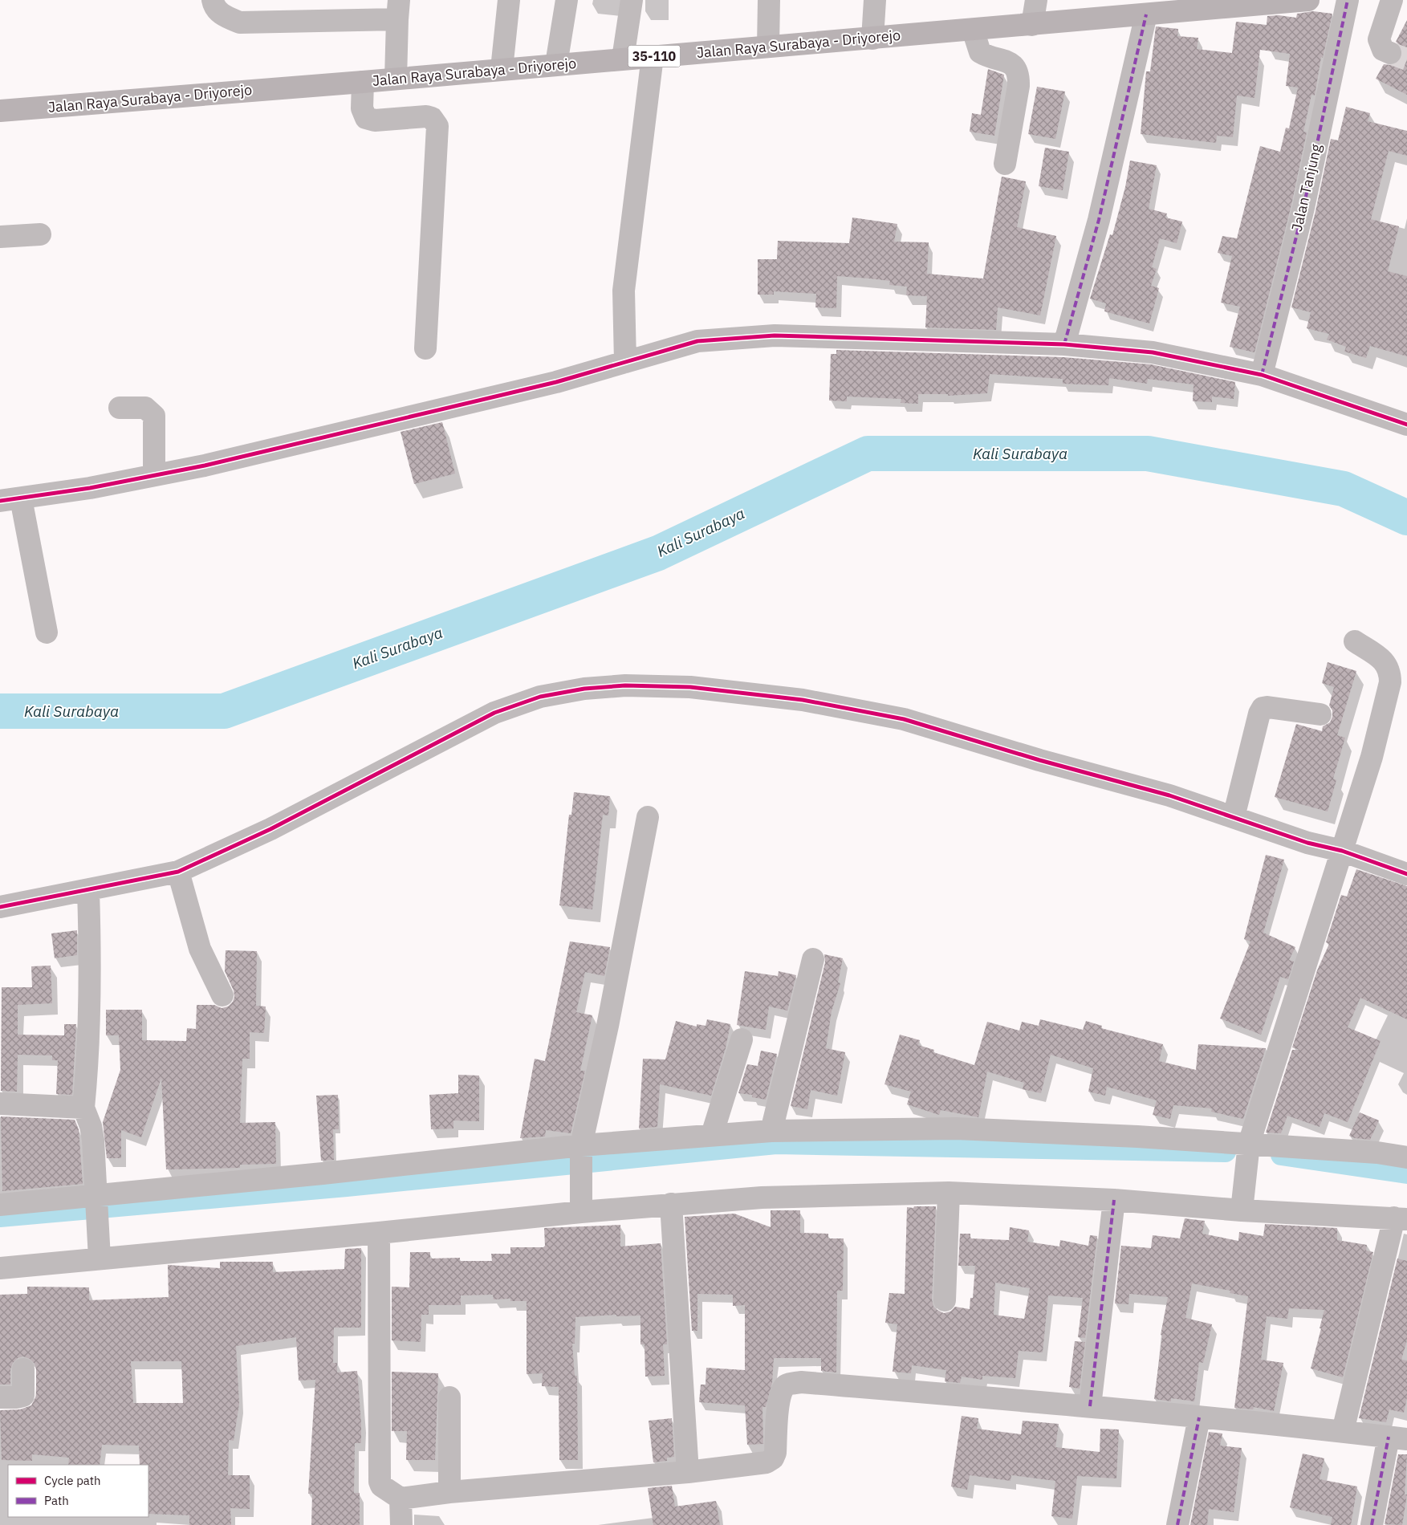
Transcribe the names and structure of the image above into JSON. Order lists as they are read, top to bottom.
{
  "streets": {
    "main road": ["Jalan Raya Surabaya - Driyorejo", "35-110"],
    "street": ["Jalan Tanjung"]
  },
  "water": ["Kali Surabaya"],
  "legend": ["Cycle path", "Path"]
}
